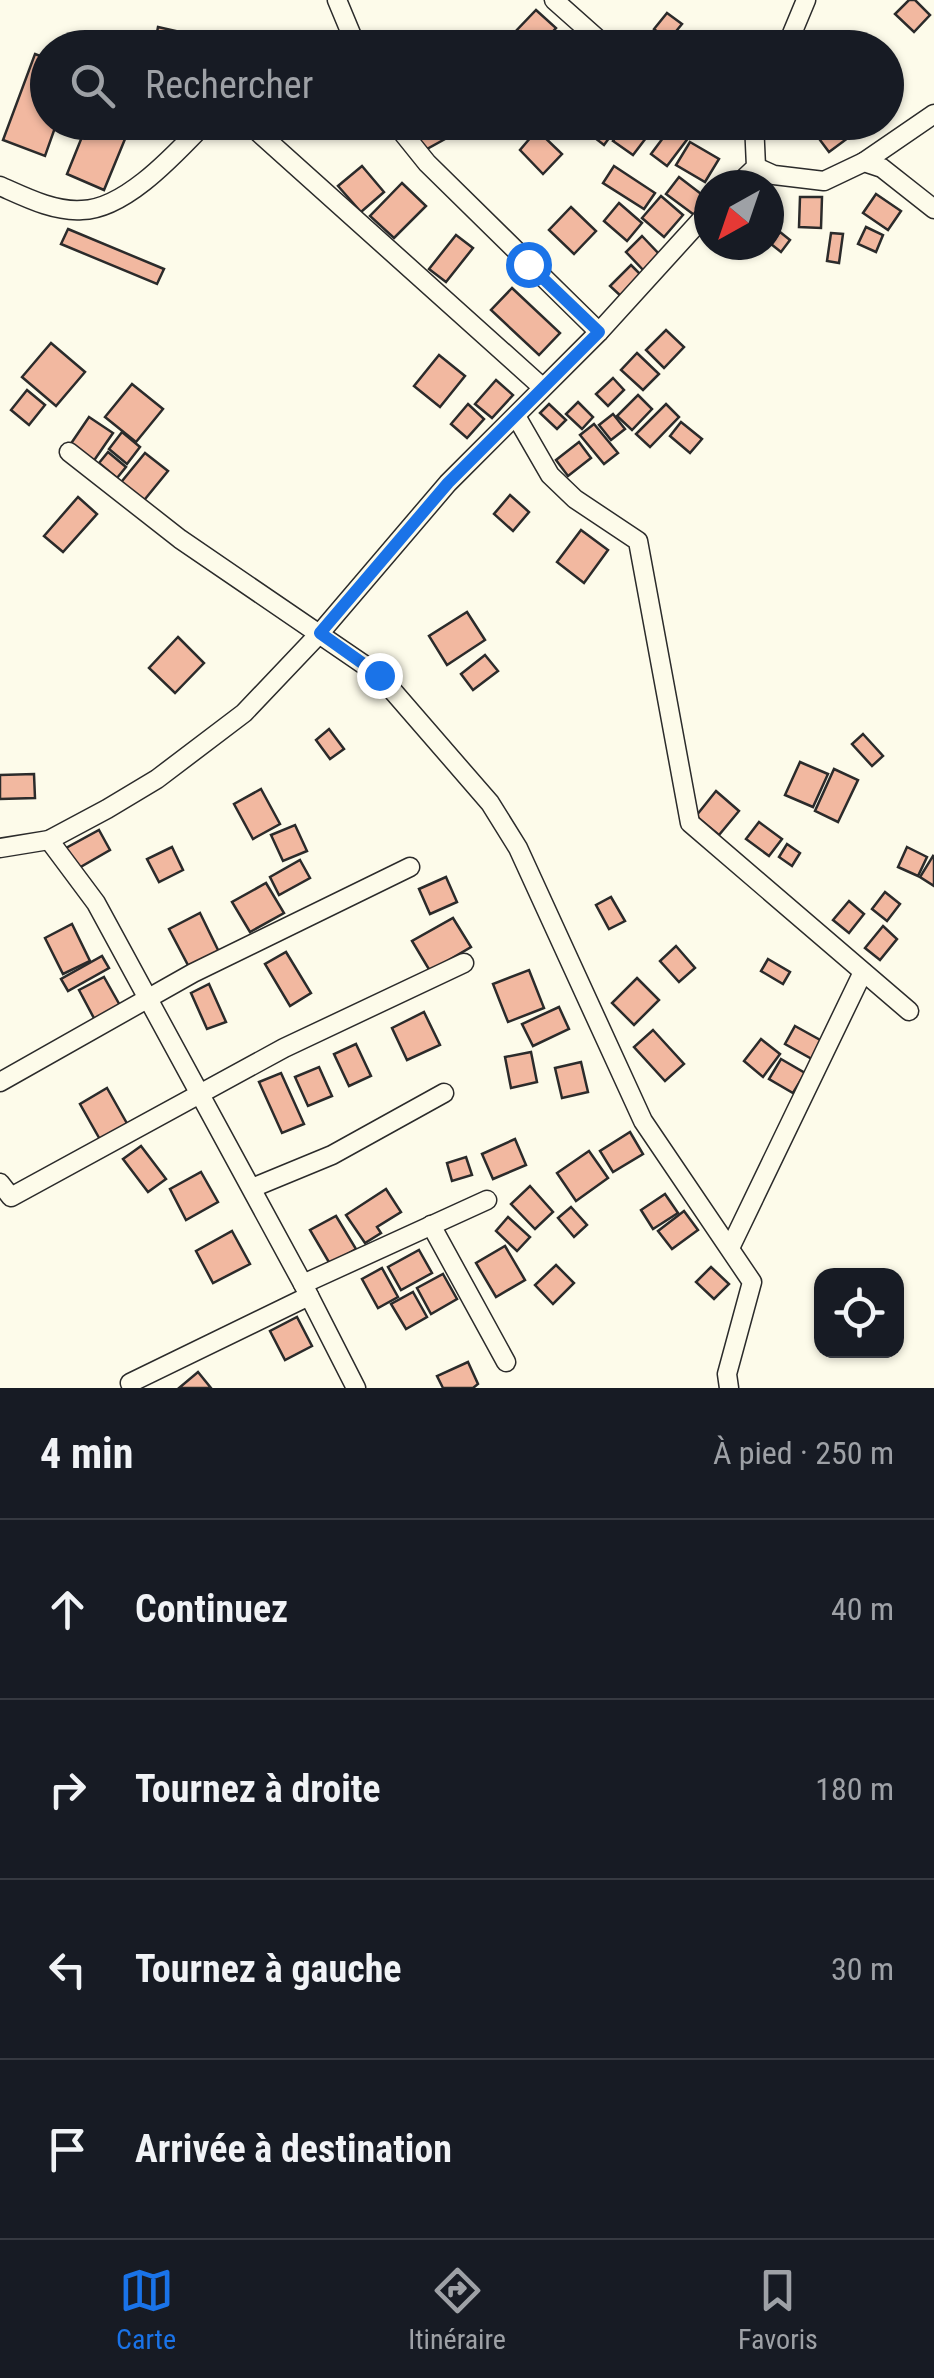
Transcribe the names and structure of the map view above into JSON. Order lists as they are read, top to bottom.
{
  "north": "bottom left",
  "page": {
    "search": "Rechercher",
    "heading": ["4 min", "À pied · 250 m"],
    "list": [
      ["Continuez", "40 m"],
      ["Tournez à droite", "180 m"],
      ["Tournez à gauche", "30 m"],
      "Arrivée à destination"
    ],
    "nav": ["Carte", "Itinéraire", "Favoris"]
  }
}
